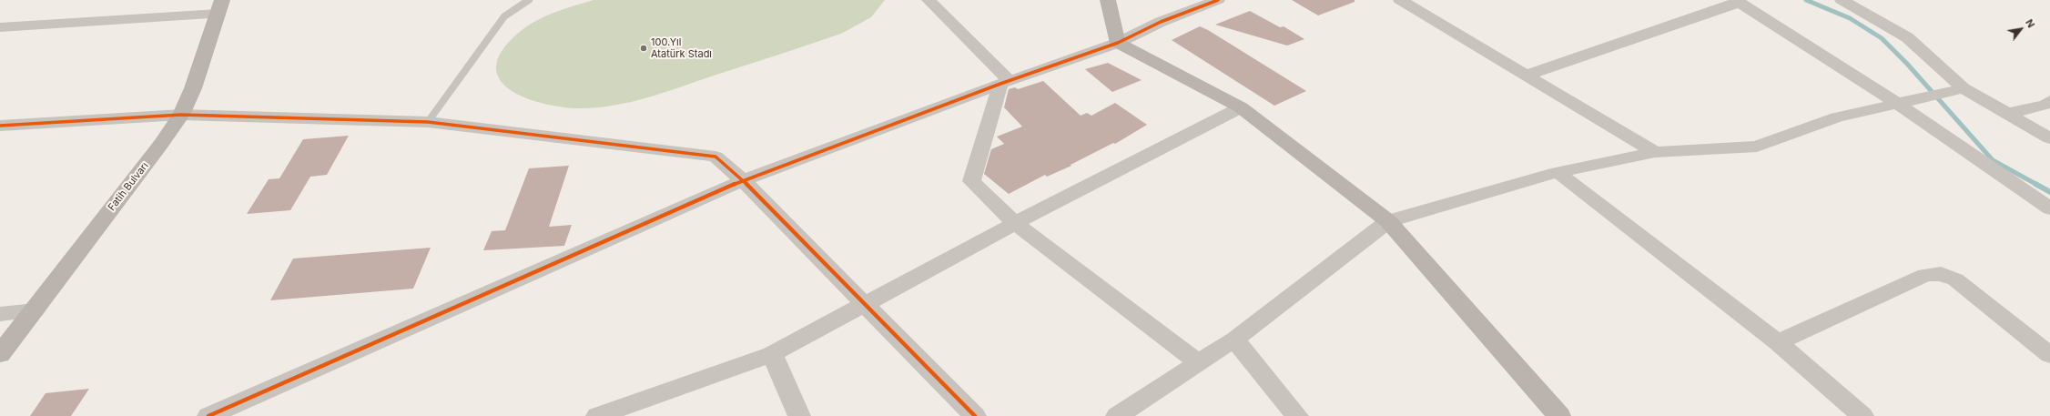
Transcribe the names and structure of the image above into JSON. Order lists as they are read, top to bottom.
{
  "streets": {
    "street": ["Fatih Bulvarı"]
  },
  "places": ["100.Yıl Atatürk Stadı"],
  "north": "top right"
}
